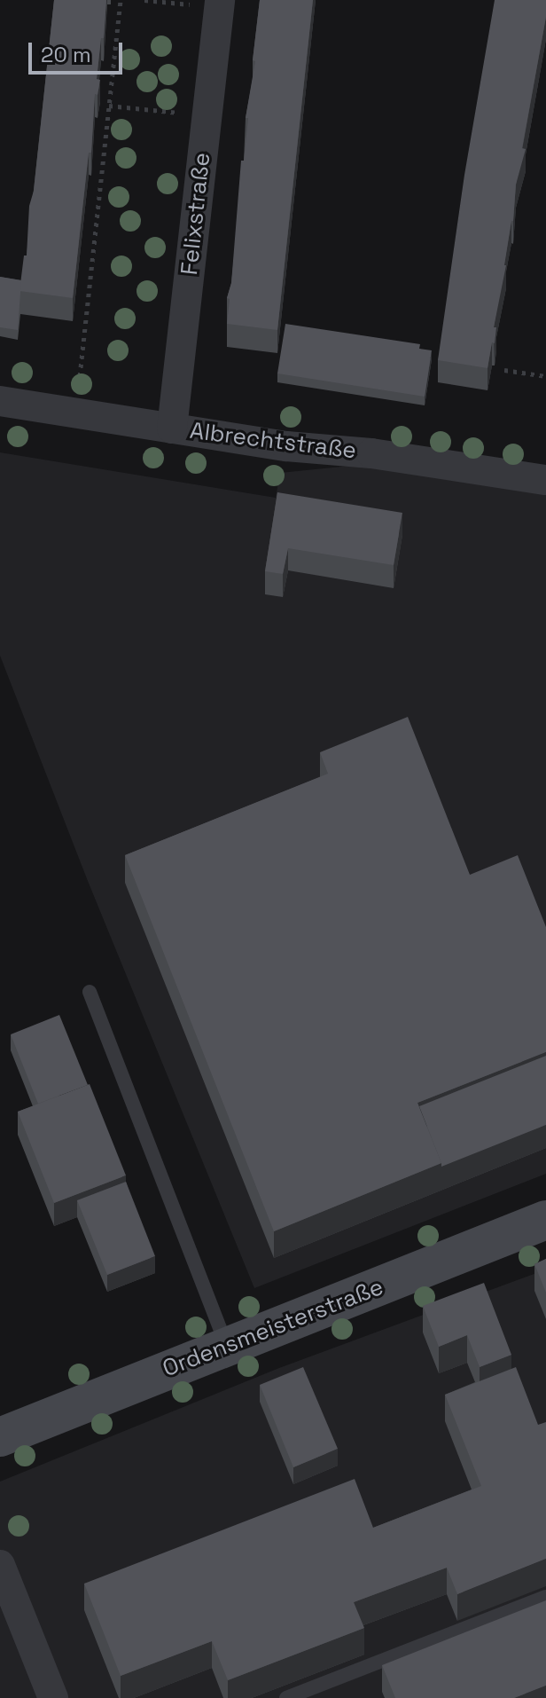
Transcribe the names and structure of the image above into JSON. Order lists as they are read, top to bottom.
{
  "streets": {
    "street": ["Felixstraße", "Albrechtstraße", "Ordensmeisterstraße"]
  },
  "crossings": [
    ["Felixstraße", "Albrechtstraße"]
  ],
  "scale_bar": "20 m"
}
